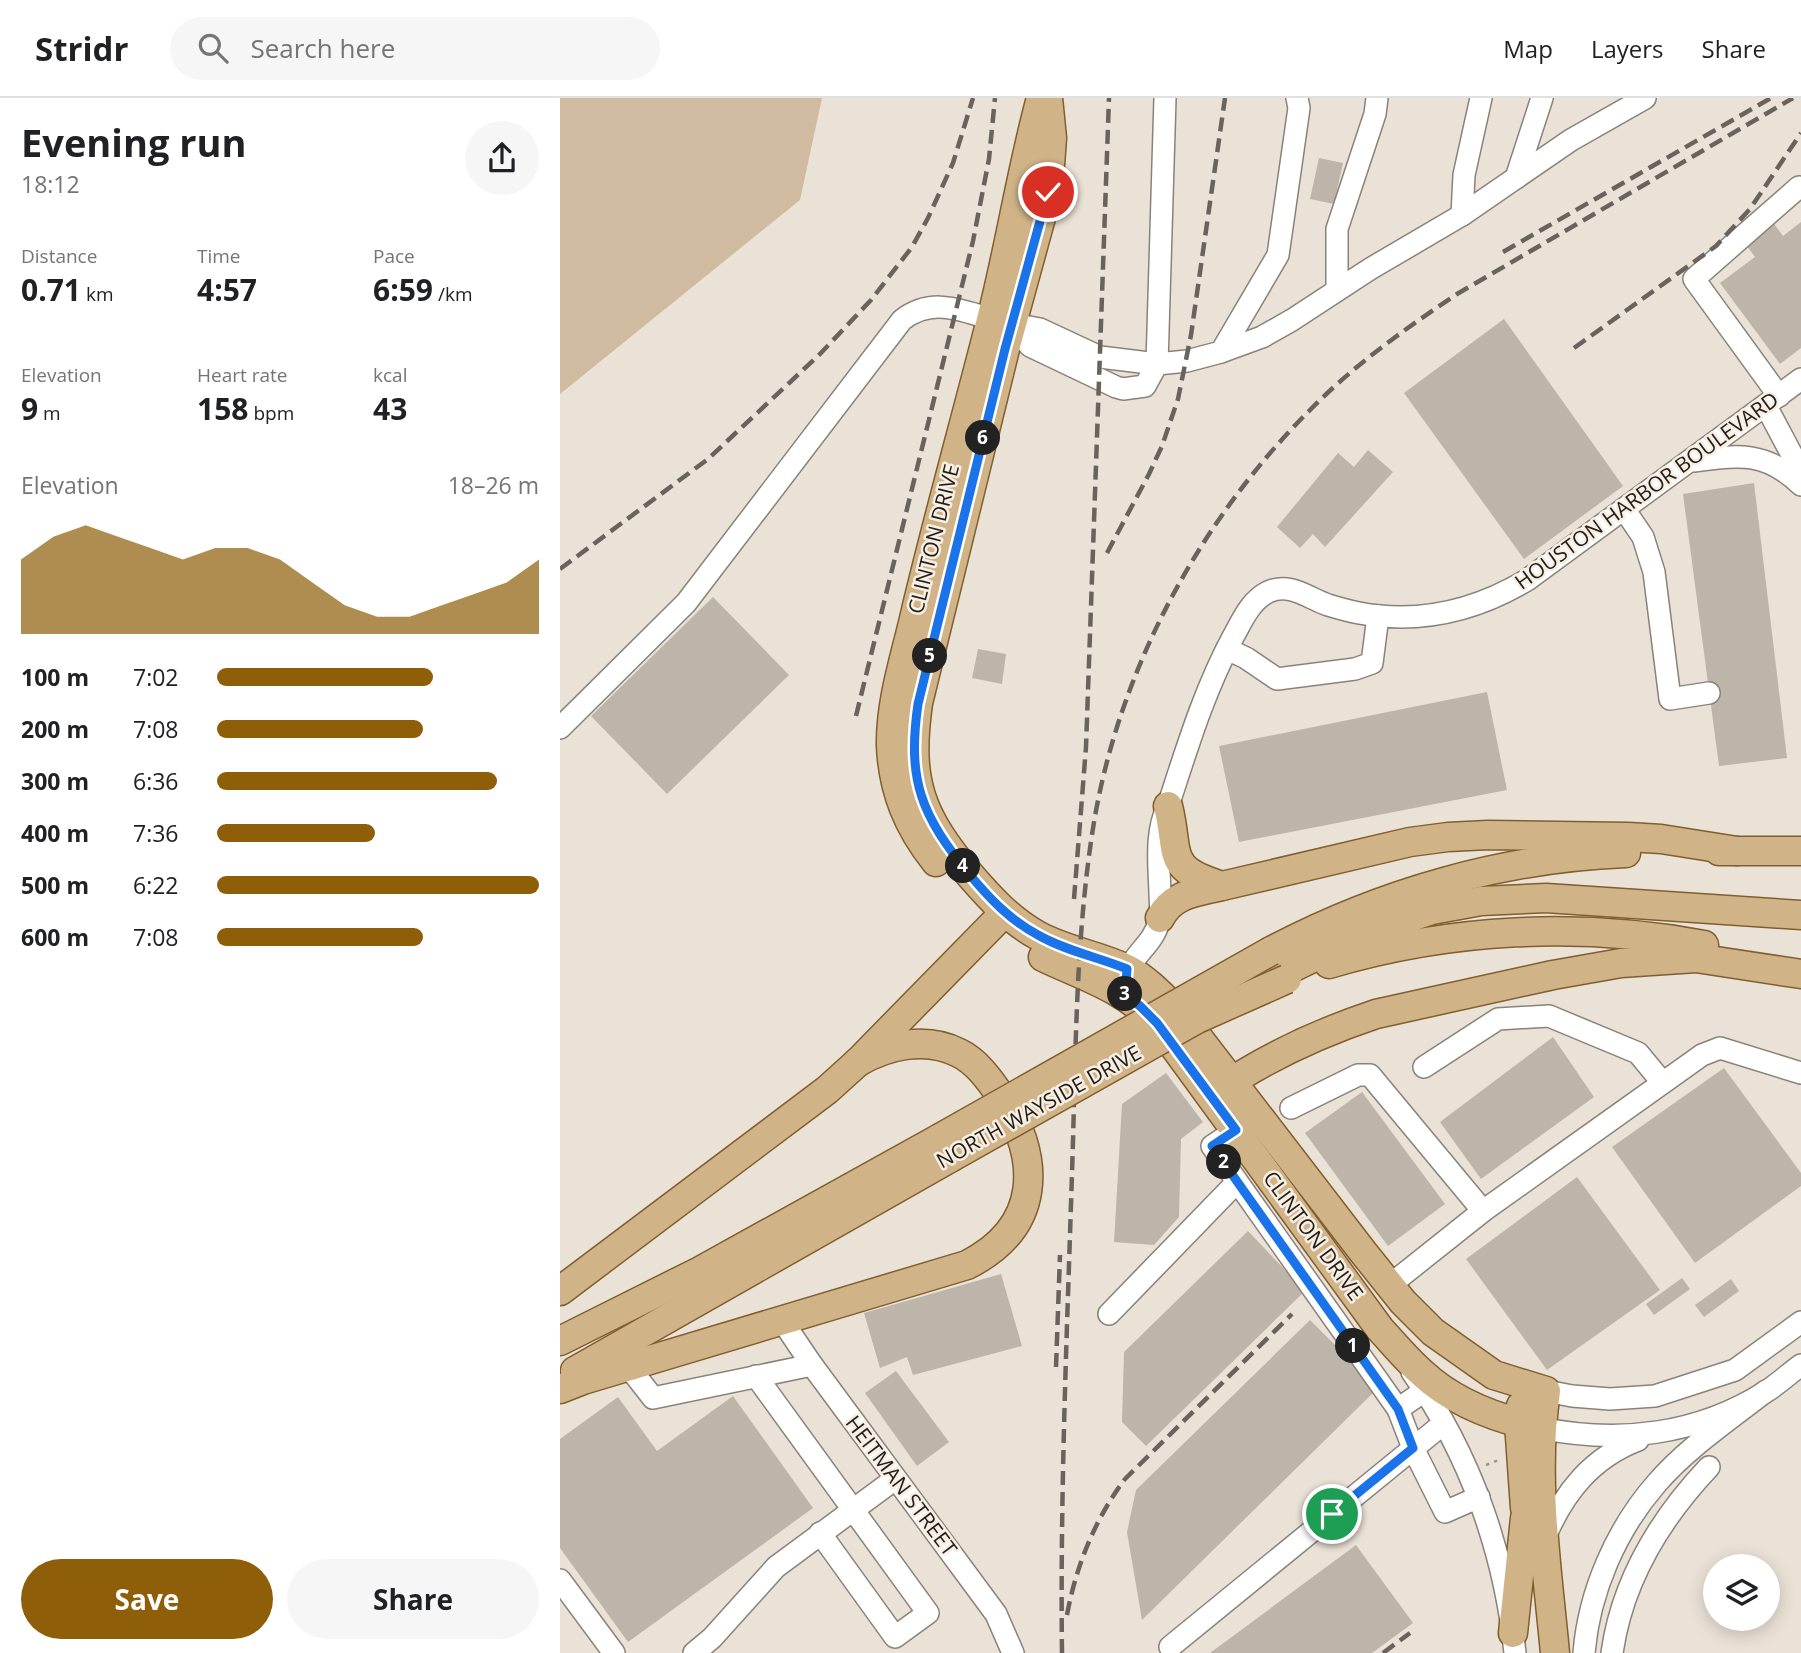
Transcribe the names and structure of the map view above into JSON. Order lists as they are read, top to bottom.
{
  "streets": {
    "main road": ["CLINTON DRIVE", "NORTH WAYSIDE DRIVE"],
    "street": ["HOUSTON HARBOR BOULEVARD", "HEITMAN STREET"]
  },
  "crossings": [
    ["HOUSTON HARBOR BOULEVARD", "CLINTON DRIVE"]
  ],
  "page": {
    "header": "Stridr",
    "search": "Search here",
    "nav": ["Map", "Layers", "Share"],
    "heading": ["Evening run", "18:12"],
    "stats": [
      ["Distance", "0.71 km"],
      ["Time", "4:57"],
      ["Pace", "6:59 /km"],
      ["Elevation", "9 m"],
      ["Heart rate", "158 bpm"],
      ["kcal", "43"]
    ],
    "pins": [
      "6",
      "5",
      "4",
      "3",
      "2",
      "1"
    ],
    "chart": ["Elevation", "18–26 m"],
    "list": [
      {
        "name": "100 m",
        "note": "7:02"
      },
      {
        "name": "200 m",
        "note": "7:08"
      },
      {
        "name": "300 m",
        "note": "6:36"
      },
      {
        "name": "400 m",
        "note": "7:36"
      },
      {
        "name": "500 m",
        "note": "6:22"
      },
      {
        "name": "600 m",
        "note": "7:08"
      }
    ],
    "buttons": ["Save", "Share"]
  }
}
